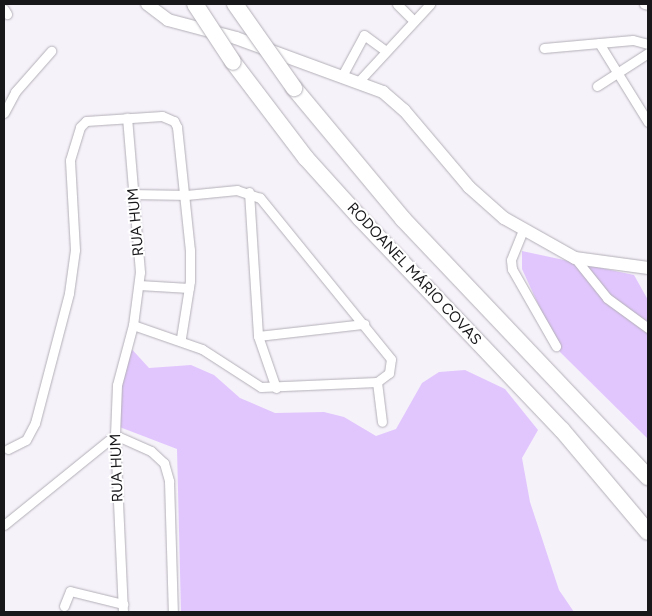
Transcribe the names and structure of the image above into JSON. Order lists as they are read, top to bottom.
{
  "streets": {
    "highway": ["RODOANEL MÁRIO COVAS"],
    "street": ["RUA HUM"]
  }
}
